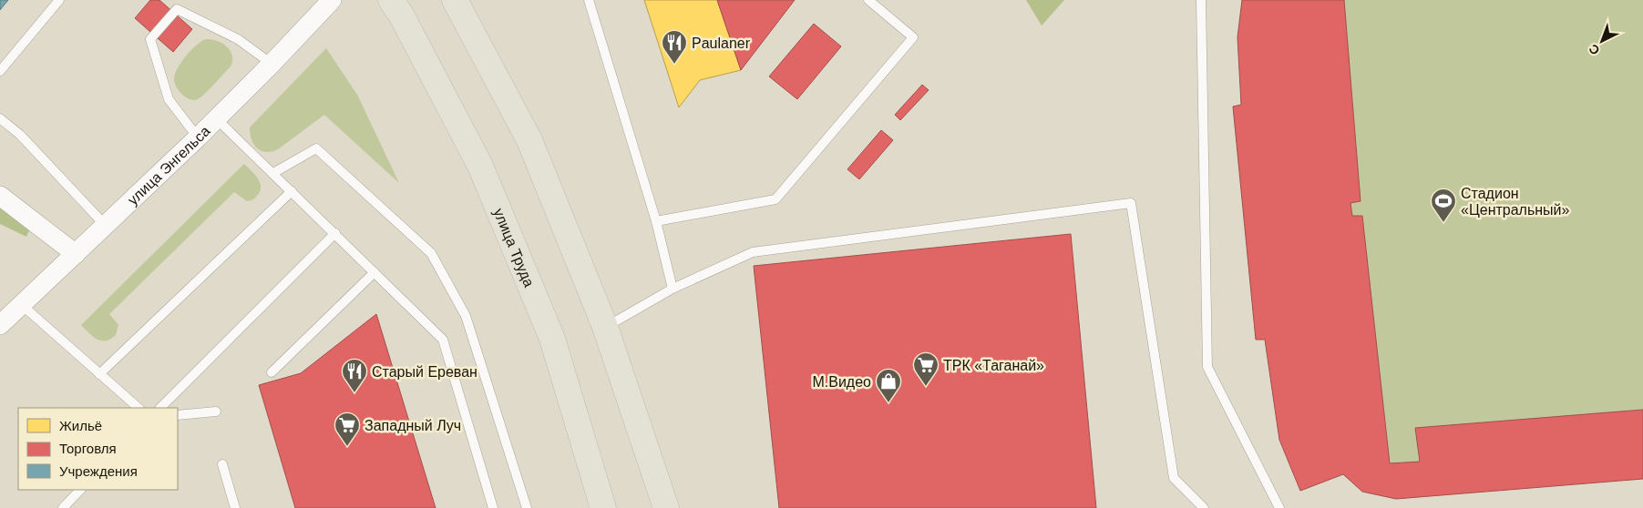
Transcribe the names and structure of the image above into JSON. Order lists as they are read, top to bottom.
{
  "streets": {
    "main road": ["улица Труда"],
    "street": ["улица Энгельса"]
  },
  "places": {
    "restaurant": ["Paulaner", "Старый Ереван"],
    "sports": ["Стадион «Центральный»"],
    "supermarket": ["ТРК «Таганай»", "Западный Луч"],
    "shop": ["М.Видео"]
  },
  "legend": ["Жильё", "Торговля", "Учреждения"],
  "north": "bottom left"
}
